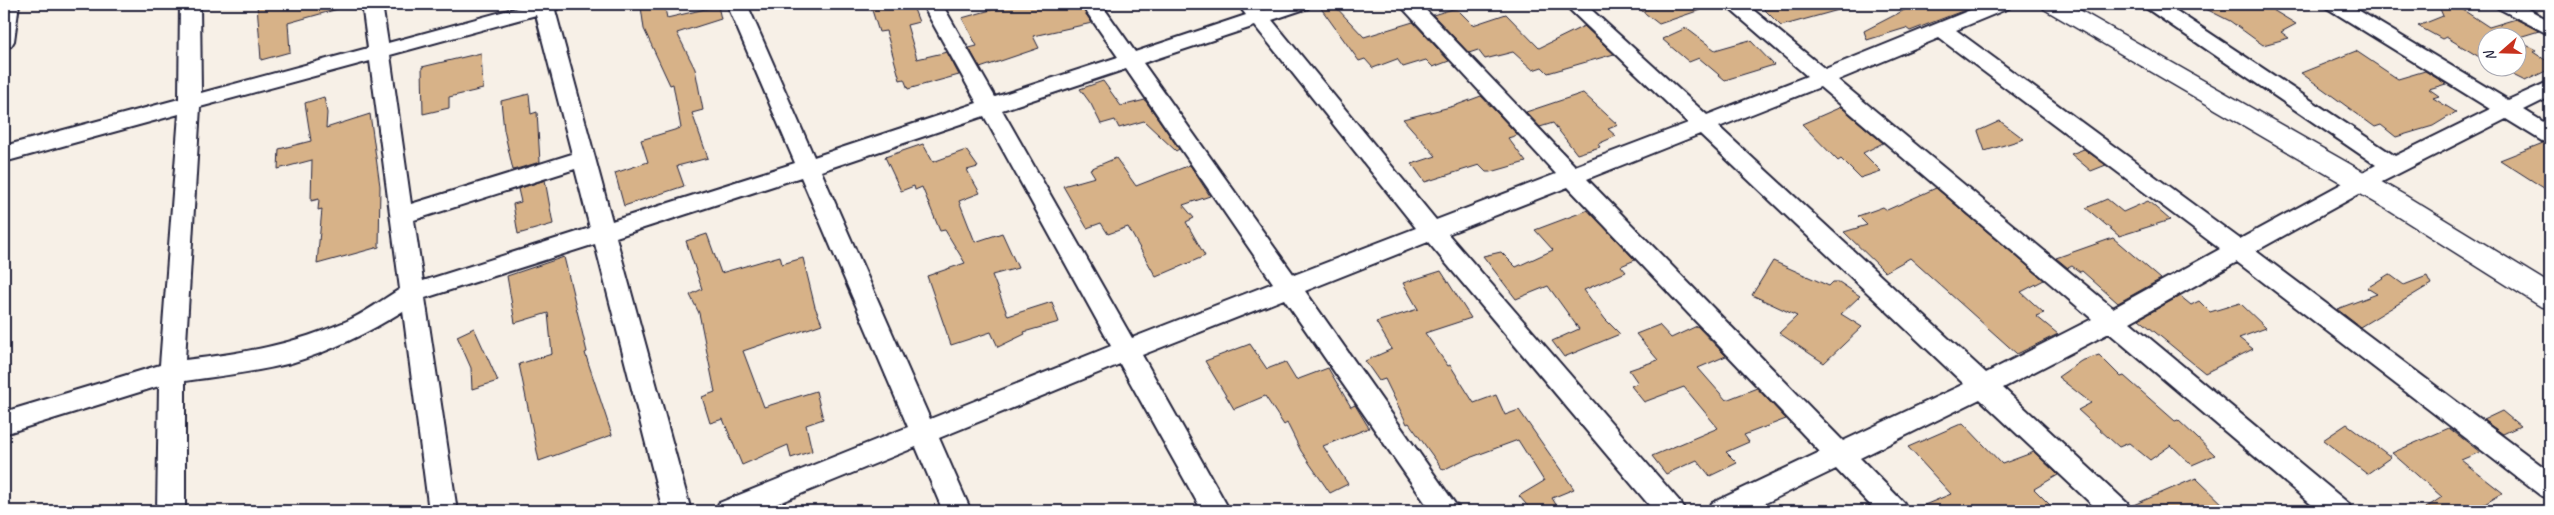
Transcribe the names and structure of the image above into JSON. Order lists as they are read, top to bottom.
{
  "north": "left"
}
